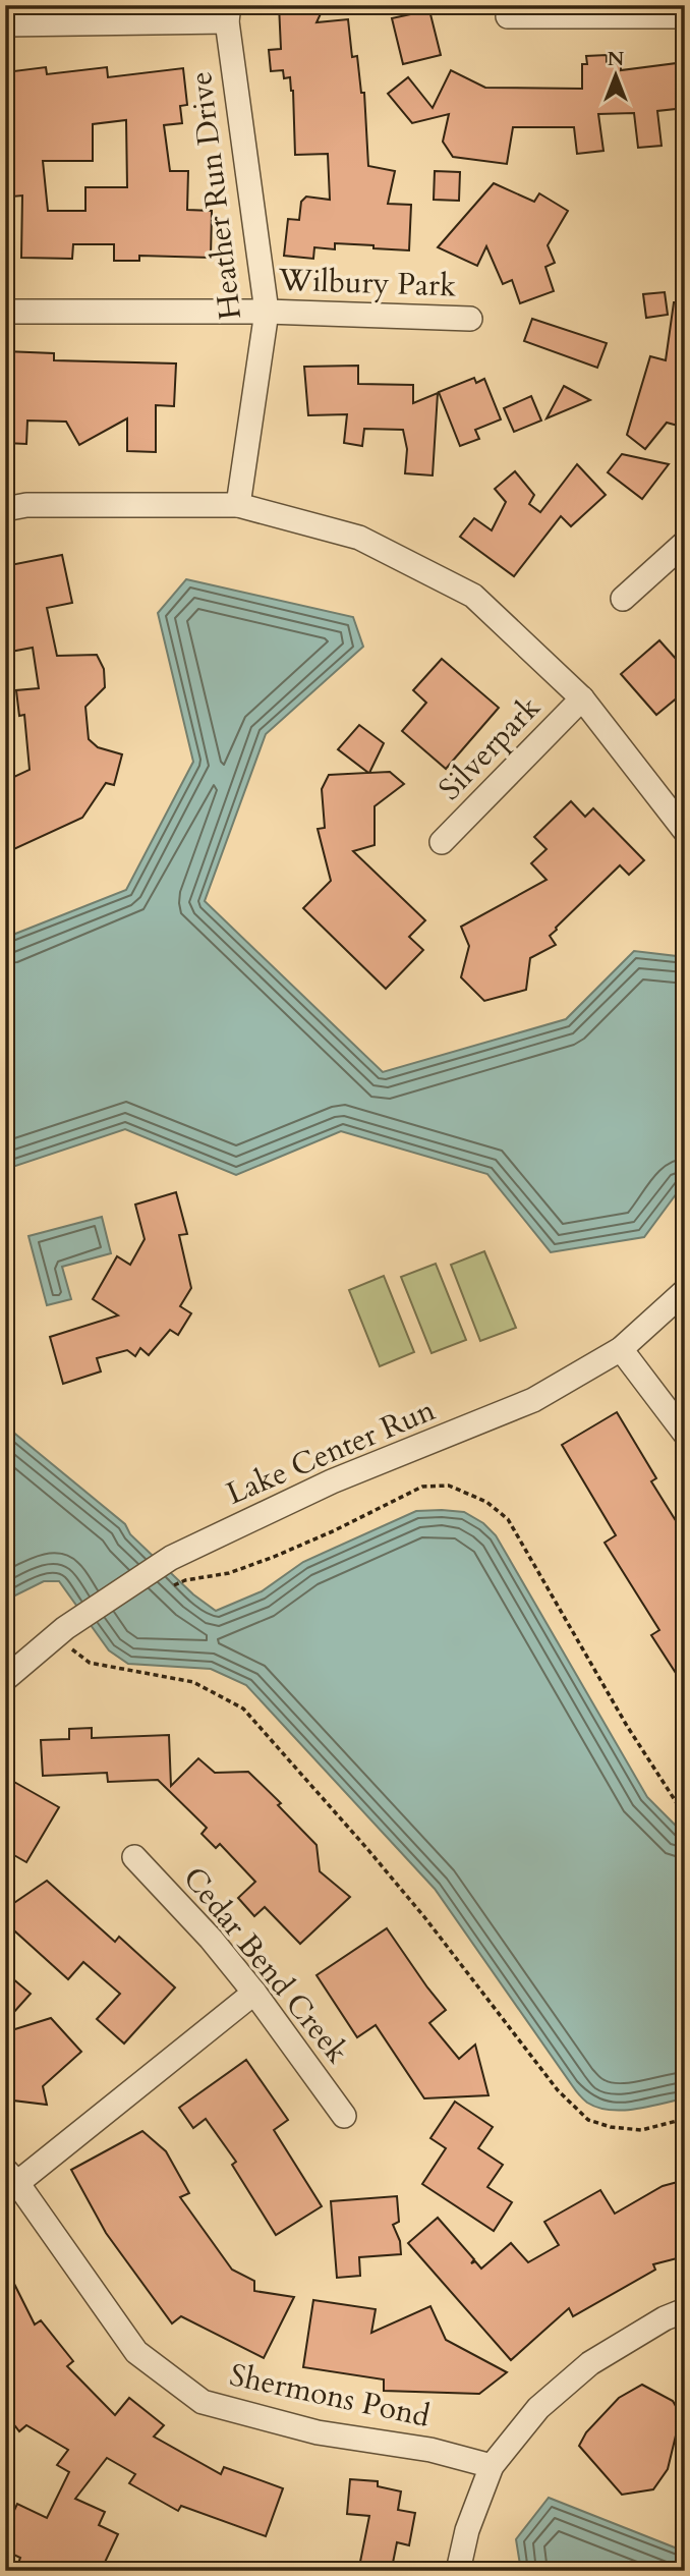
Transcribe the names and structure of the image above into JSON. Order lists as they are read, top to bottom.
{
  "streets": {
    "street": [
      "Heather Run Drive",
      "Wilbury Park",
      "Silverpark",
      "Lake Center Run",
      "Cedar Bend Creek",
      "Shermons Pond"
    ]
  },
  "crossings": [
    ["Heather Run Drive", "Wilbury Park"]
  ],
  "north": "top"
}
